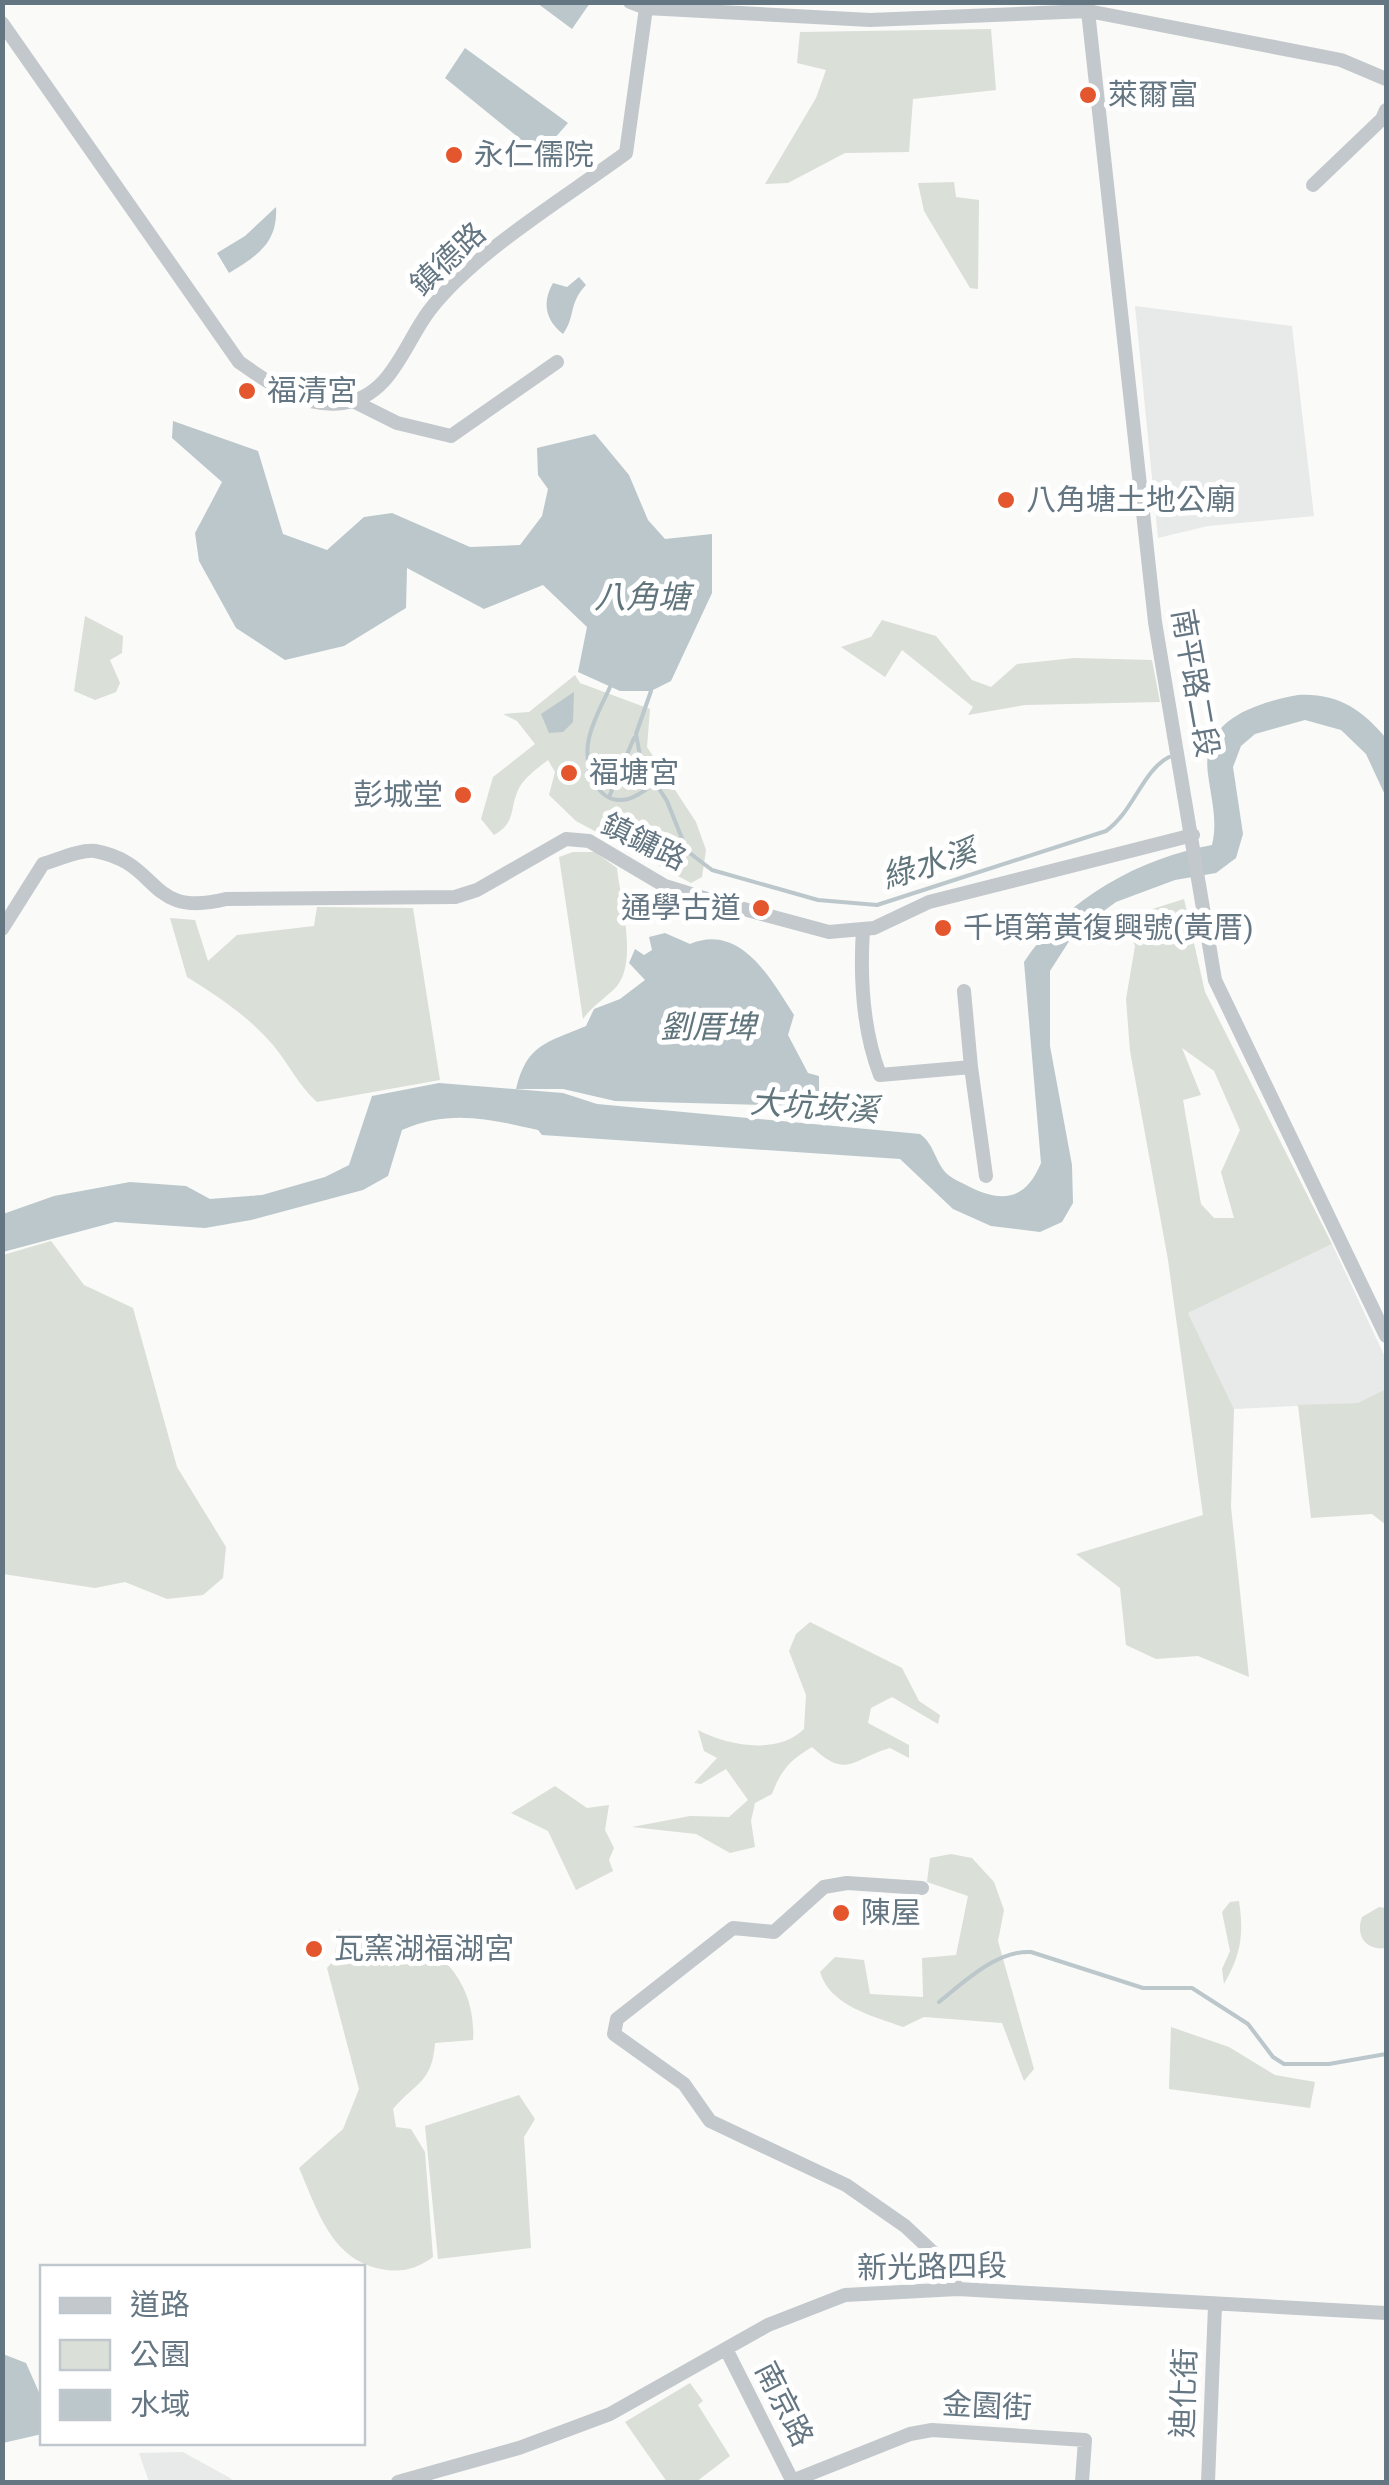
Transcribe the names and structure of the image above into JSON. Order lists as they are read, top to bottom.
{
  "streets": {
    "street": [
      "鎮德路",
      "南平路二段",
      "鎮鏞路",
      "新光路四段",
      "迪化街",
      "南京路",
      "金園街"
    ]
  },
  "crossings": [
    ["南平路二段", "鎮鏞路"],
    ["新光路四段", "迪化街"],
    ["新光路四段", "南京路"],
    ["南京路", "金園街"]
  ],
  "water": [
    "八角塘",
    "綠水溪",
    "劉厝埤",
    "大坑崁溪"
  ],
  "places": [
    "萊爾富",
    "永仁儒院",
    "福清宮",
    "八角塘土地公廟",
    "福塘宮",
    "彭城堂",
    "通學古道",
    "千頃第黃復興號(黃厝)",
    "陳屋",
    "瓦窯湖福湖宮"
  ],
  "legend": ["道路", "公園", "水域"]
}
